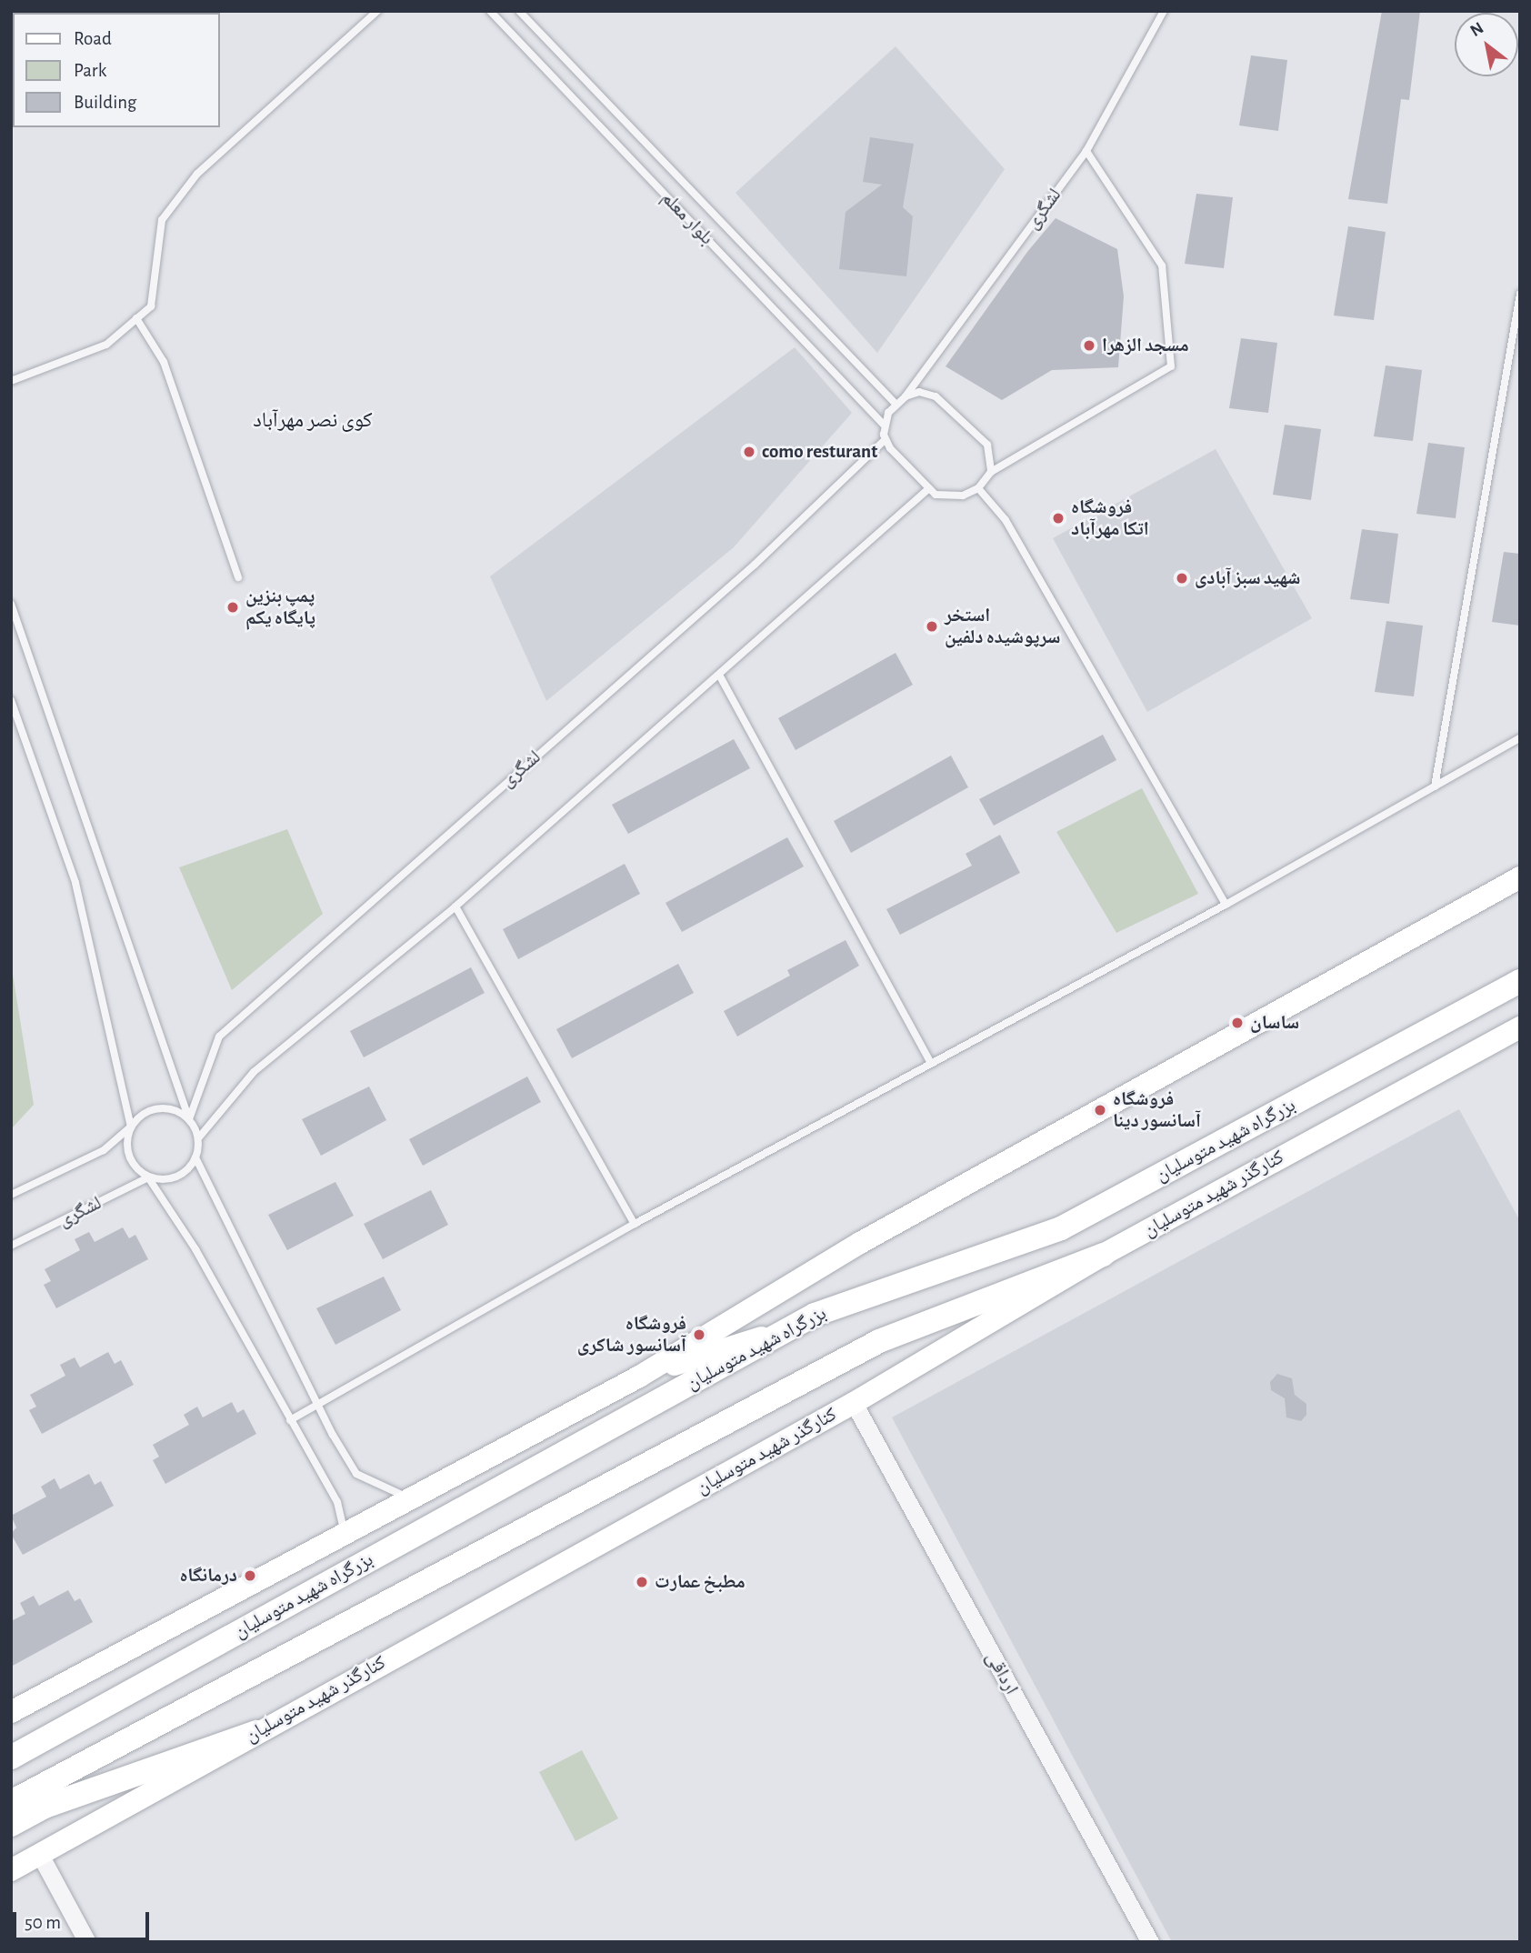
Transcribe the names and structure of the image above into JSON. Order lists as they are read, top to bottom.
{
  "streets": {
    "highway": ["بزرگراه شهید متوسلیان"],
    "main road": ["کنارگذر شهید متوسلیان"],
    "street": ["ارداقی"],
    "lane": ["لشگری", "بلوار معلم"]
  },
  "crossings": [
    ["لشگری", "بلوار معلم"],
    ["کنارگذر شهید متوسلیان", "ارداقی"]
  ],
  "districts": ["کوی نصر مهرآباد"],
  "places": [
    "مسجد الزهرا",
    "como resturant",
    "فروشگاه اتکا مهرآباد",
    "شهید سبز آبادی",
    "پمپ بنزين پايگاه يكم",
    "استخر سرپوشیده دلفین",
    "ساسان",
    "فروشگاه آسانسور دینا",
    "فروشگاه آسانسور شاکری",
    "درمانگاه",
    "مطبخ عمارت"
  ],
  "legend": ["Road", "Park", "Building"],
  "scale_bar": "50 m",
  "north": "top left"
}
